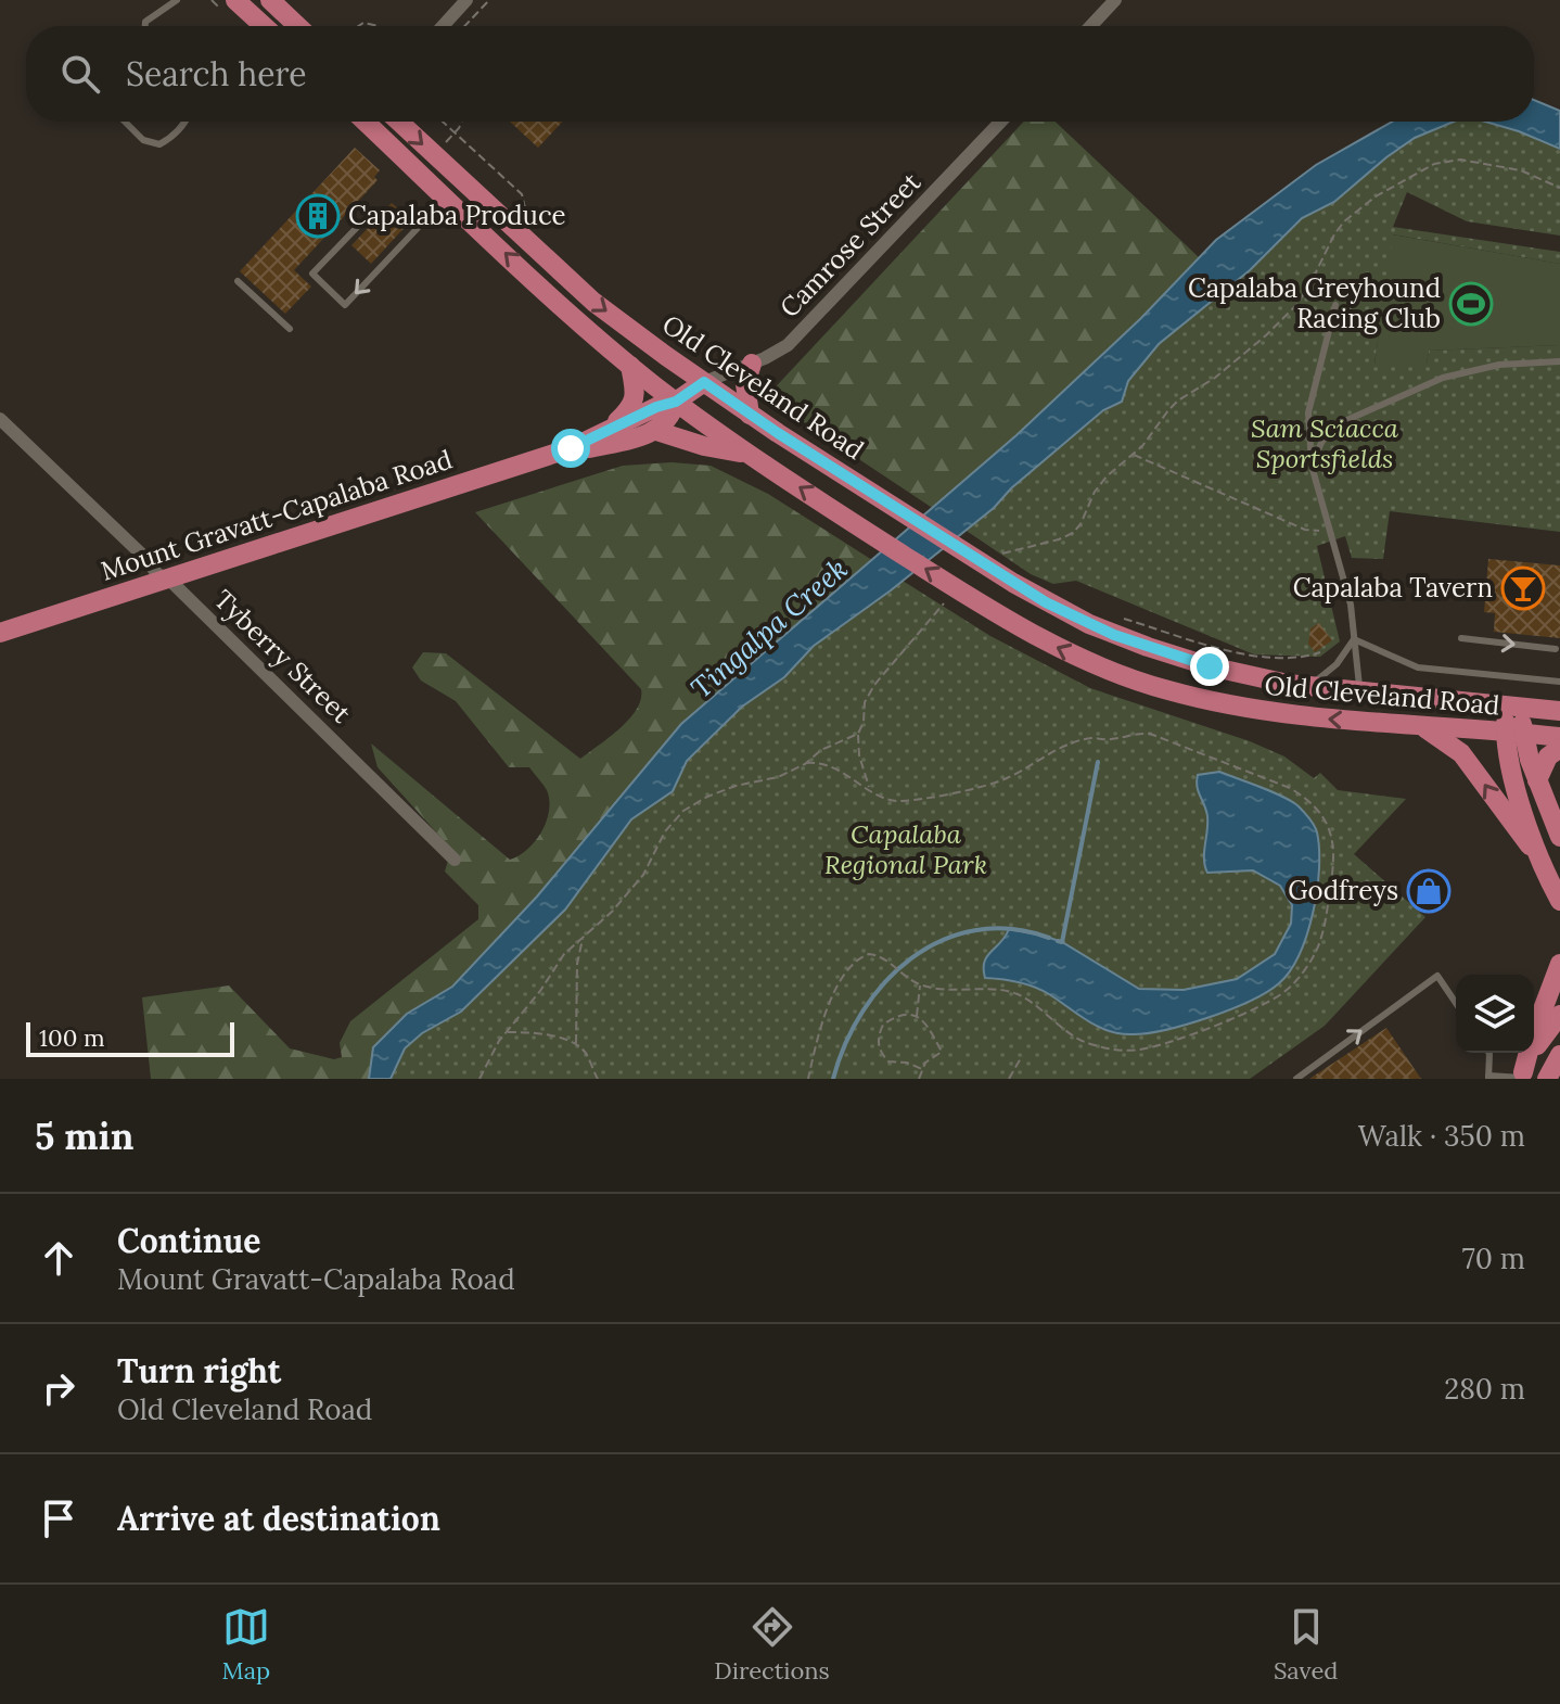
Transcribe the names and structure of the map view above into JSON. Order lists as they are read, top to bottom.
{
  "streets": {
    "main road": ["Old Cleveland Road", "Mount Gravatt-Capalaba Road"],
    "street": ["Camrose Street", "Tyberry Street"]
  },
  "crossings": [
    ["Camrose Street", "Old Cleveland Road"],
    ["Camrose Street", "Mount Gravatt-Capalaba Road"],
    ["Old Cleveland Road", "Mount Gravatt-Capalaba Road"],
    ["Mount Gravatt-Capalaba Road", "Tyberry Street"]
  ],
  "water": ["Tingalpa Creek"],
  "parks": ["Sam Sciacca Sportsfields", "Capalaba Regional Park"],
  "places": {
    "building": ["Capalaba Produce"],
    "sports": ["Capalaba Greyhound Racing Club"],
    "bar": ["Capalaba Tavern"],
    "shop": ["Godfreys"]
  },
  "scale_bar": "100 m",
  "page": {
    "search": "Search here",
    "scale": "100 m",
    "heading": ["5 min", "Walk · 350 m"],
    "list": [
      ["Continue", "Mount Gravatt-Capalaba Road", "70 m"],
      ["Turn right", "Old Cleveland Road", "280 m"],
      "Arrive at destination"
    ],
    "nav": ["Map", "Directions", "Saved"]
  }
}
